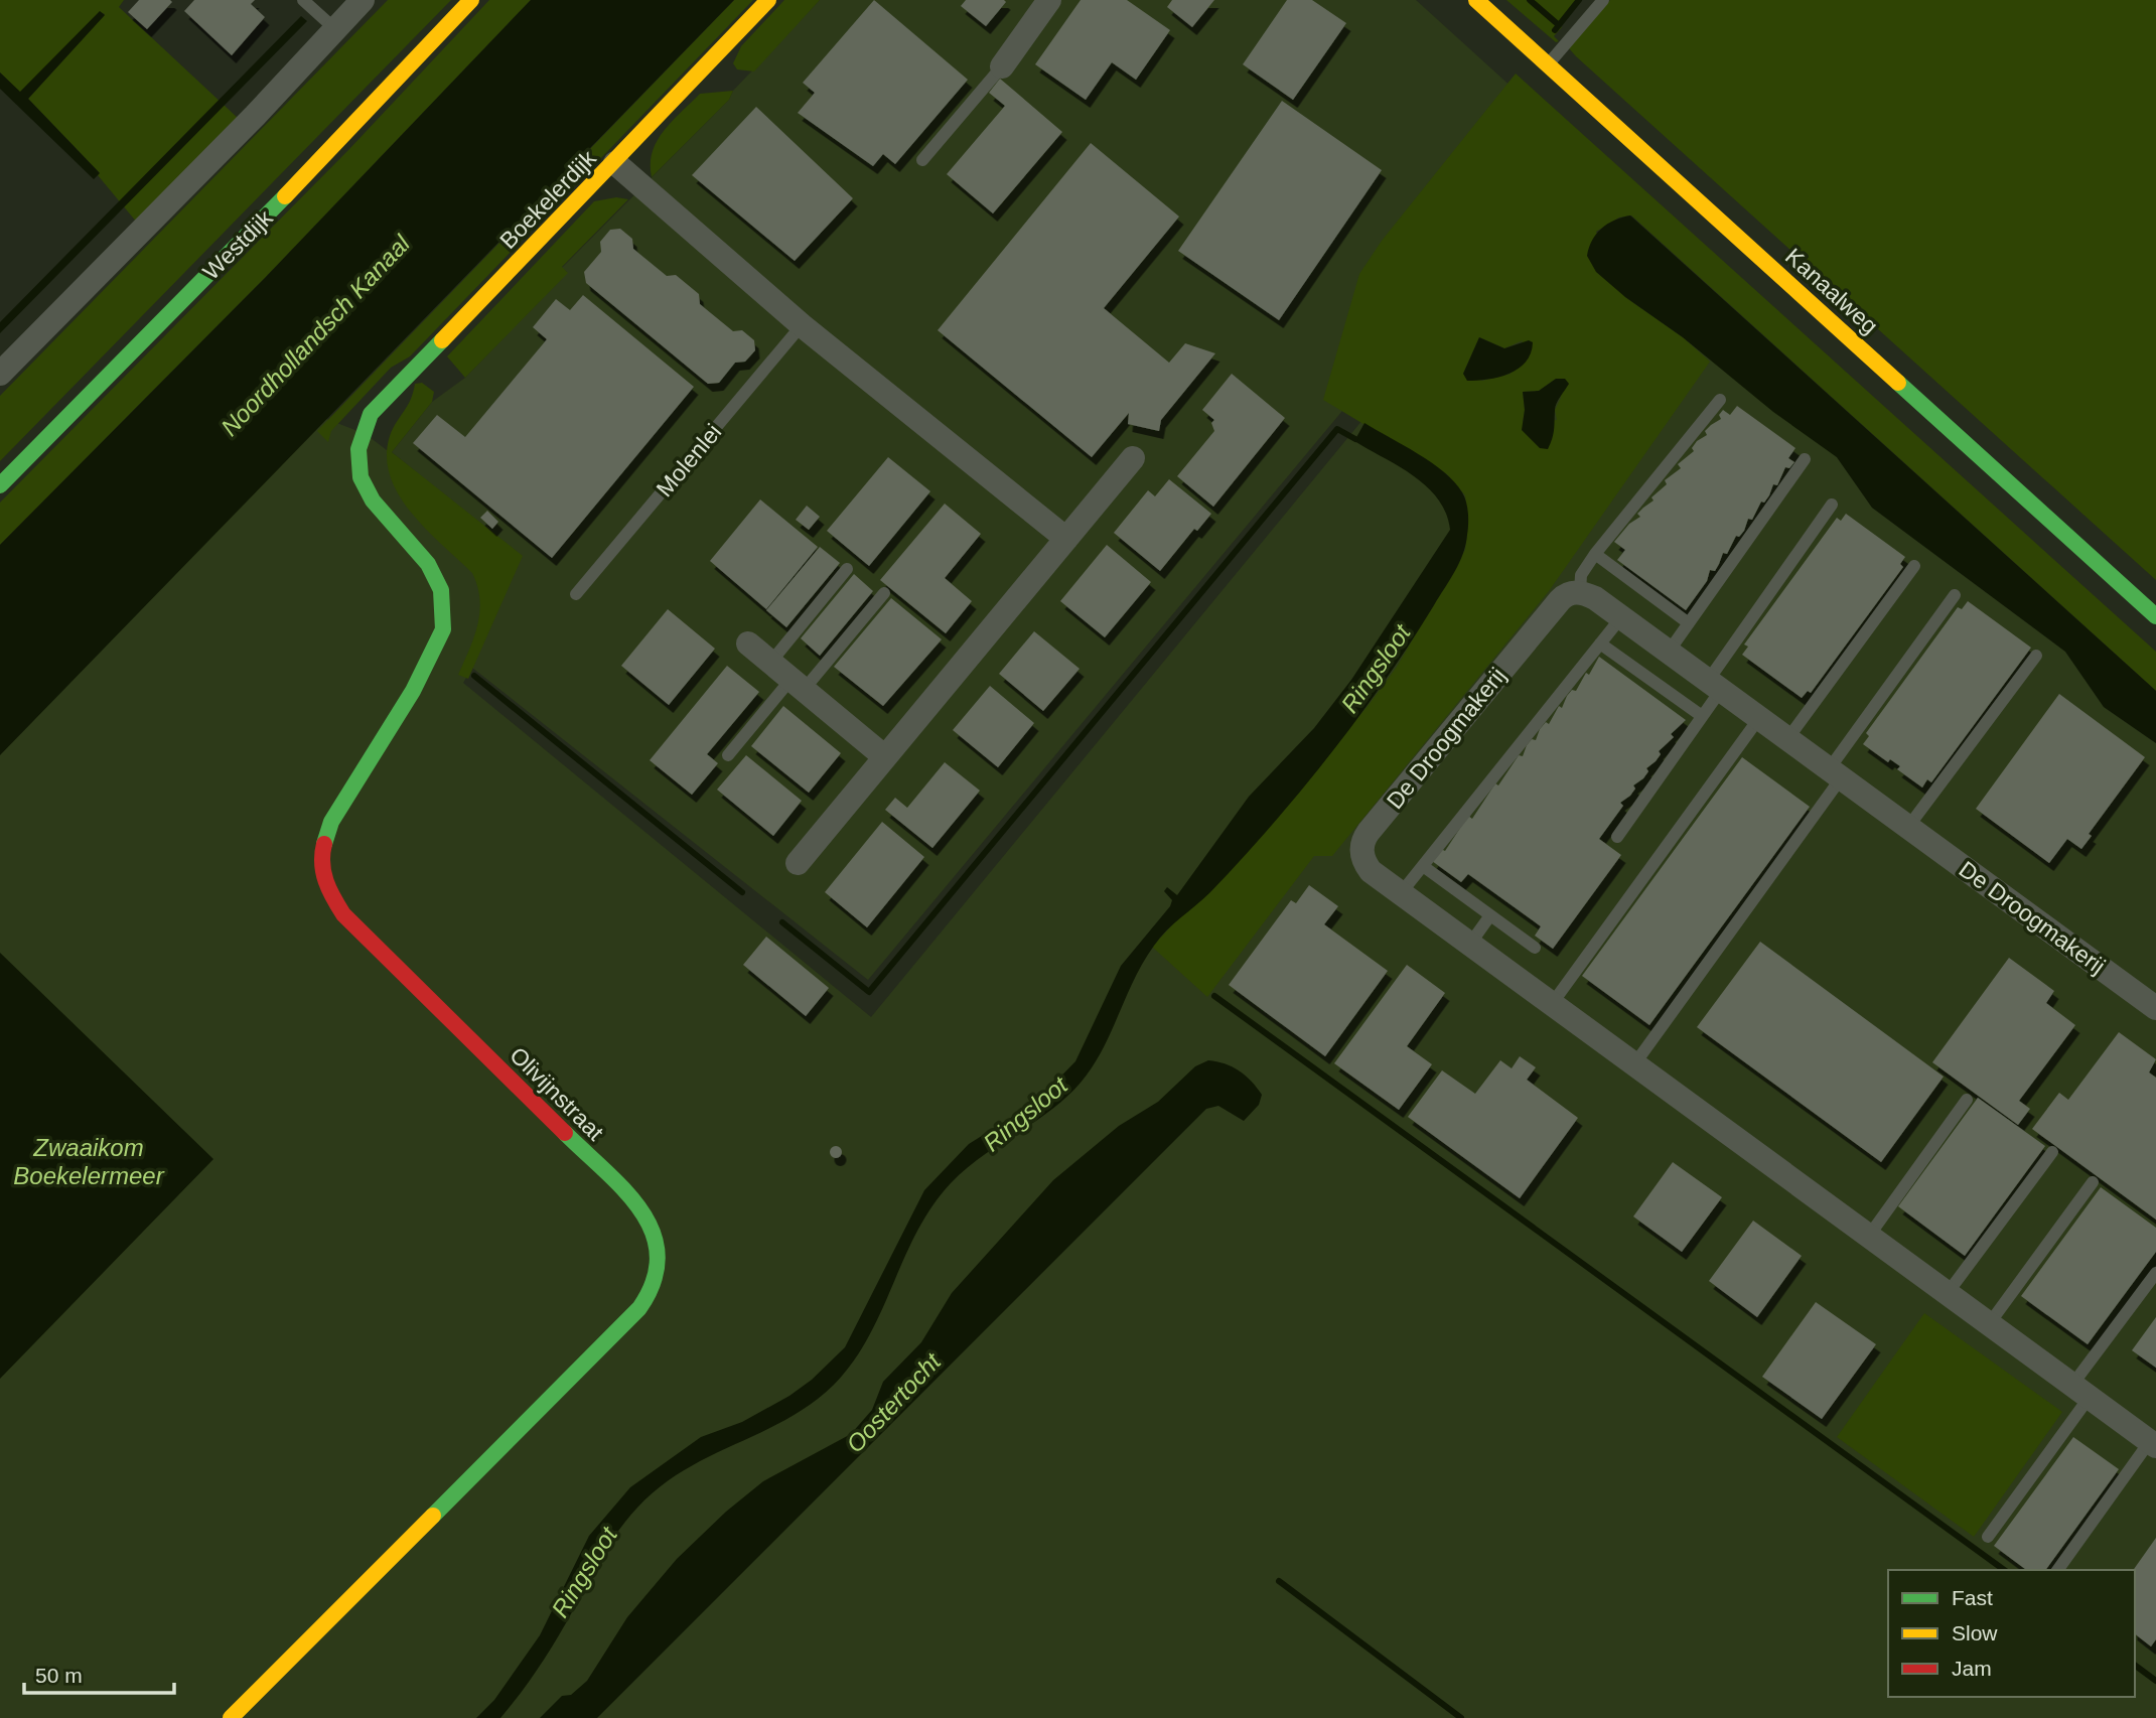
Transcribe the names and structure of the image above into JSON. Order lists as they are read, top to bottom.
{
  "streets": {
    "street": [
      "Boekelerdijk",
      "Westdijk",
      "Kanaalweg",
      "De Droogmakerij",
      "Olivijnstraat"
    ],
    "lane": ["Molenlei"]
  },
  "crossings": [
    ["Boekelerdijk", "Olivijnstraat"]
  ],
  "water": [
    "Noordhollandsch Kanaal",
    "Ringsloot",
    "Zwaaikom Boekelermeer",
    "Oostertocht"
  ],
  "legend": ["Fast", "Slow", "Jam"],
  "scale_bar": "50 m"
}
